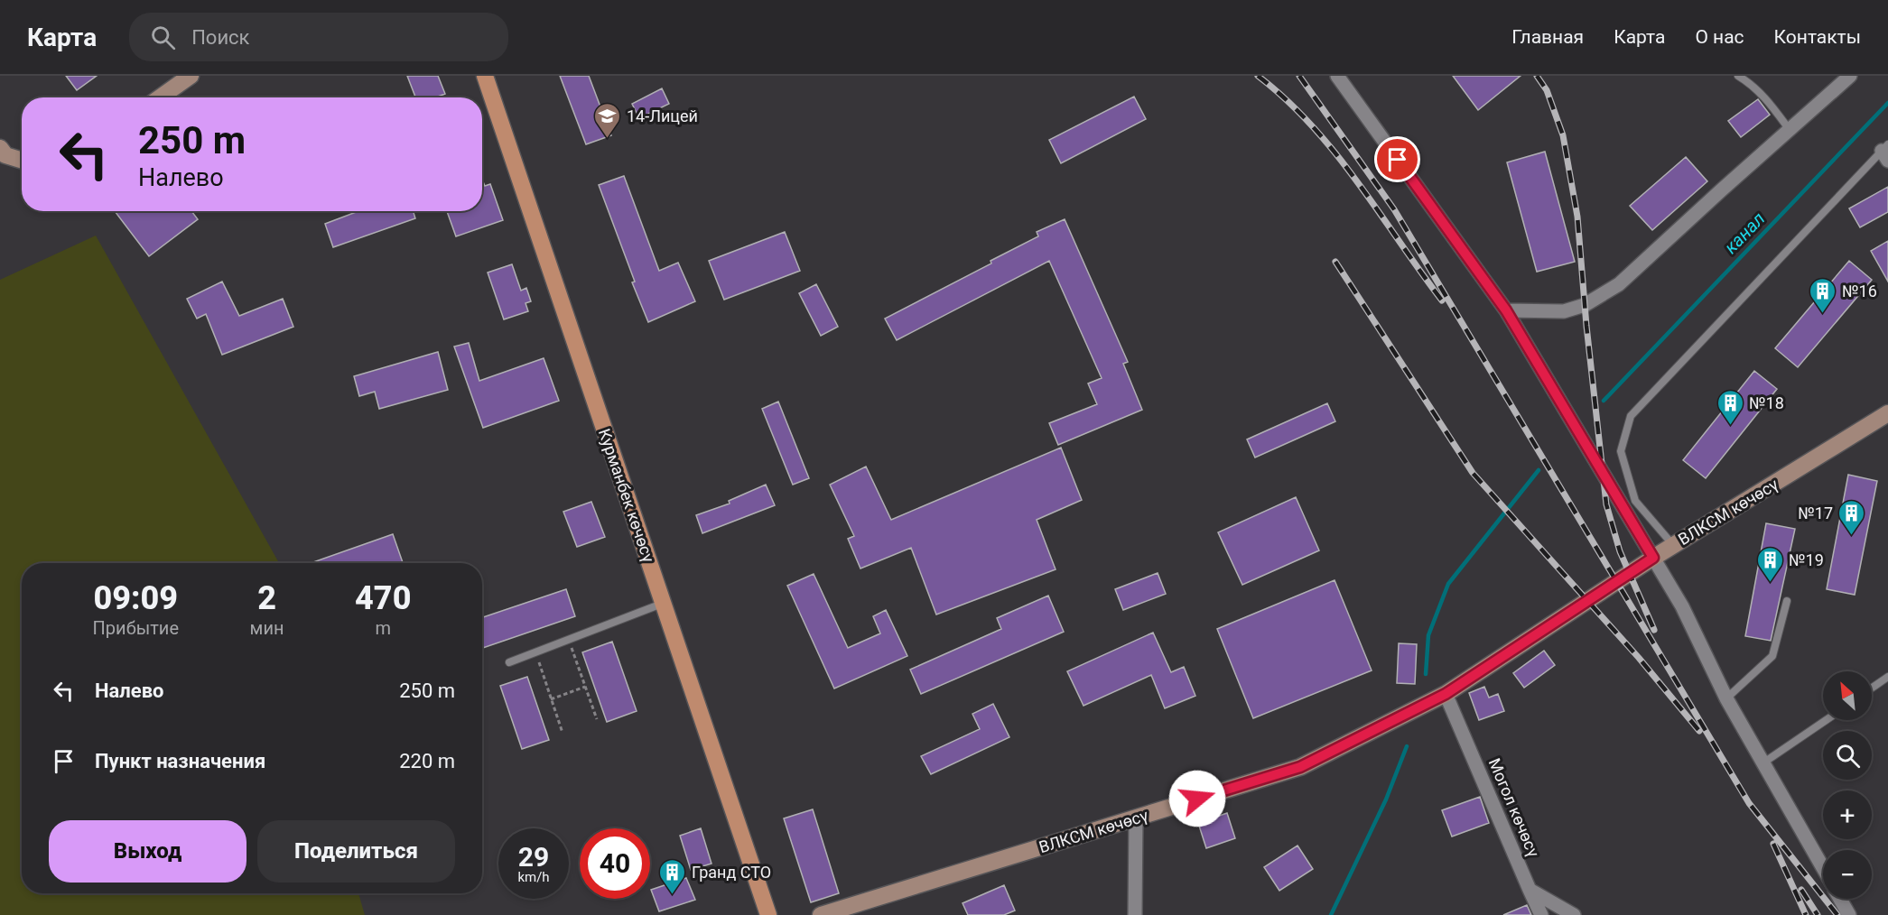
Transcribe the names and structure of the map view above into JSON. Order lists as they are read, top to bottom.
{
  "streets": {
    "main road": ["Курманбек көчөсү"],
    "street": ["ВЛКСМ көчөсү", "Могол көчөсү"]
  },
  "crossings": [
    ["ВЛКСМ көчөсү", "Могол көчөсү"]
  ],
  "water": ["канал"],
  "places": {
    "school or university": ["14-Лицей"],
    "building": [
      "№16",
      "№18",
      "№17",
      "№19",
      "Гранд СТО"
    ]
  },
  "north": "top left",
  "page": {
    "header": "Карта",
    "search": "Поиск",
    "nav": [
      "Главная",
      "Карта",
      "О нас",
      "Контакты"
    ],
    "turn": ["250 m", "Налево"],
    "eta": [
      "09:09",
      "Прибытие",
      "2",
      "мин",
      "470",
      "m"
    ],
    "list": [
      {
        "name": "Налево",
        "value": "250 m"
      },
      {
        "name": "Пункт назначения",
        "value": "220 m"
      }
    ],
    "map_buttons": ["+", "−"],
    "buttons": ["Выход", "Поделиться"],
    "speed": "29 km/h",
    "limit": "40"
  }
}
